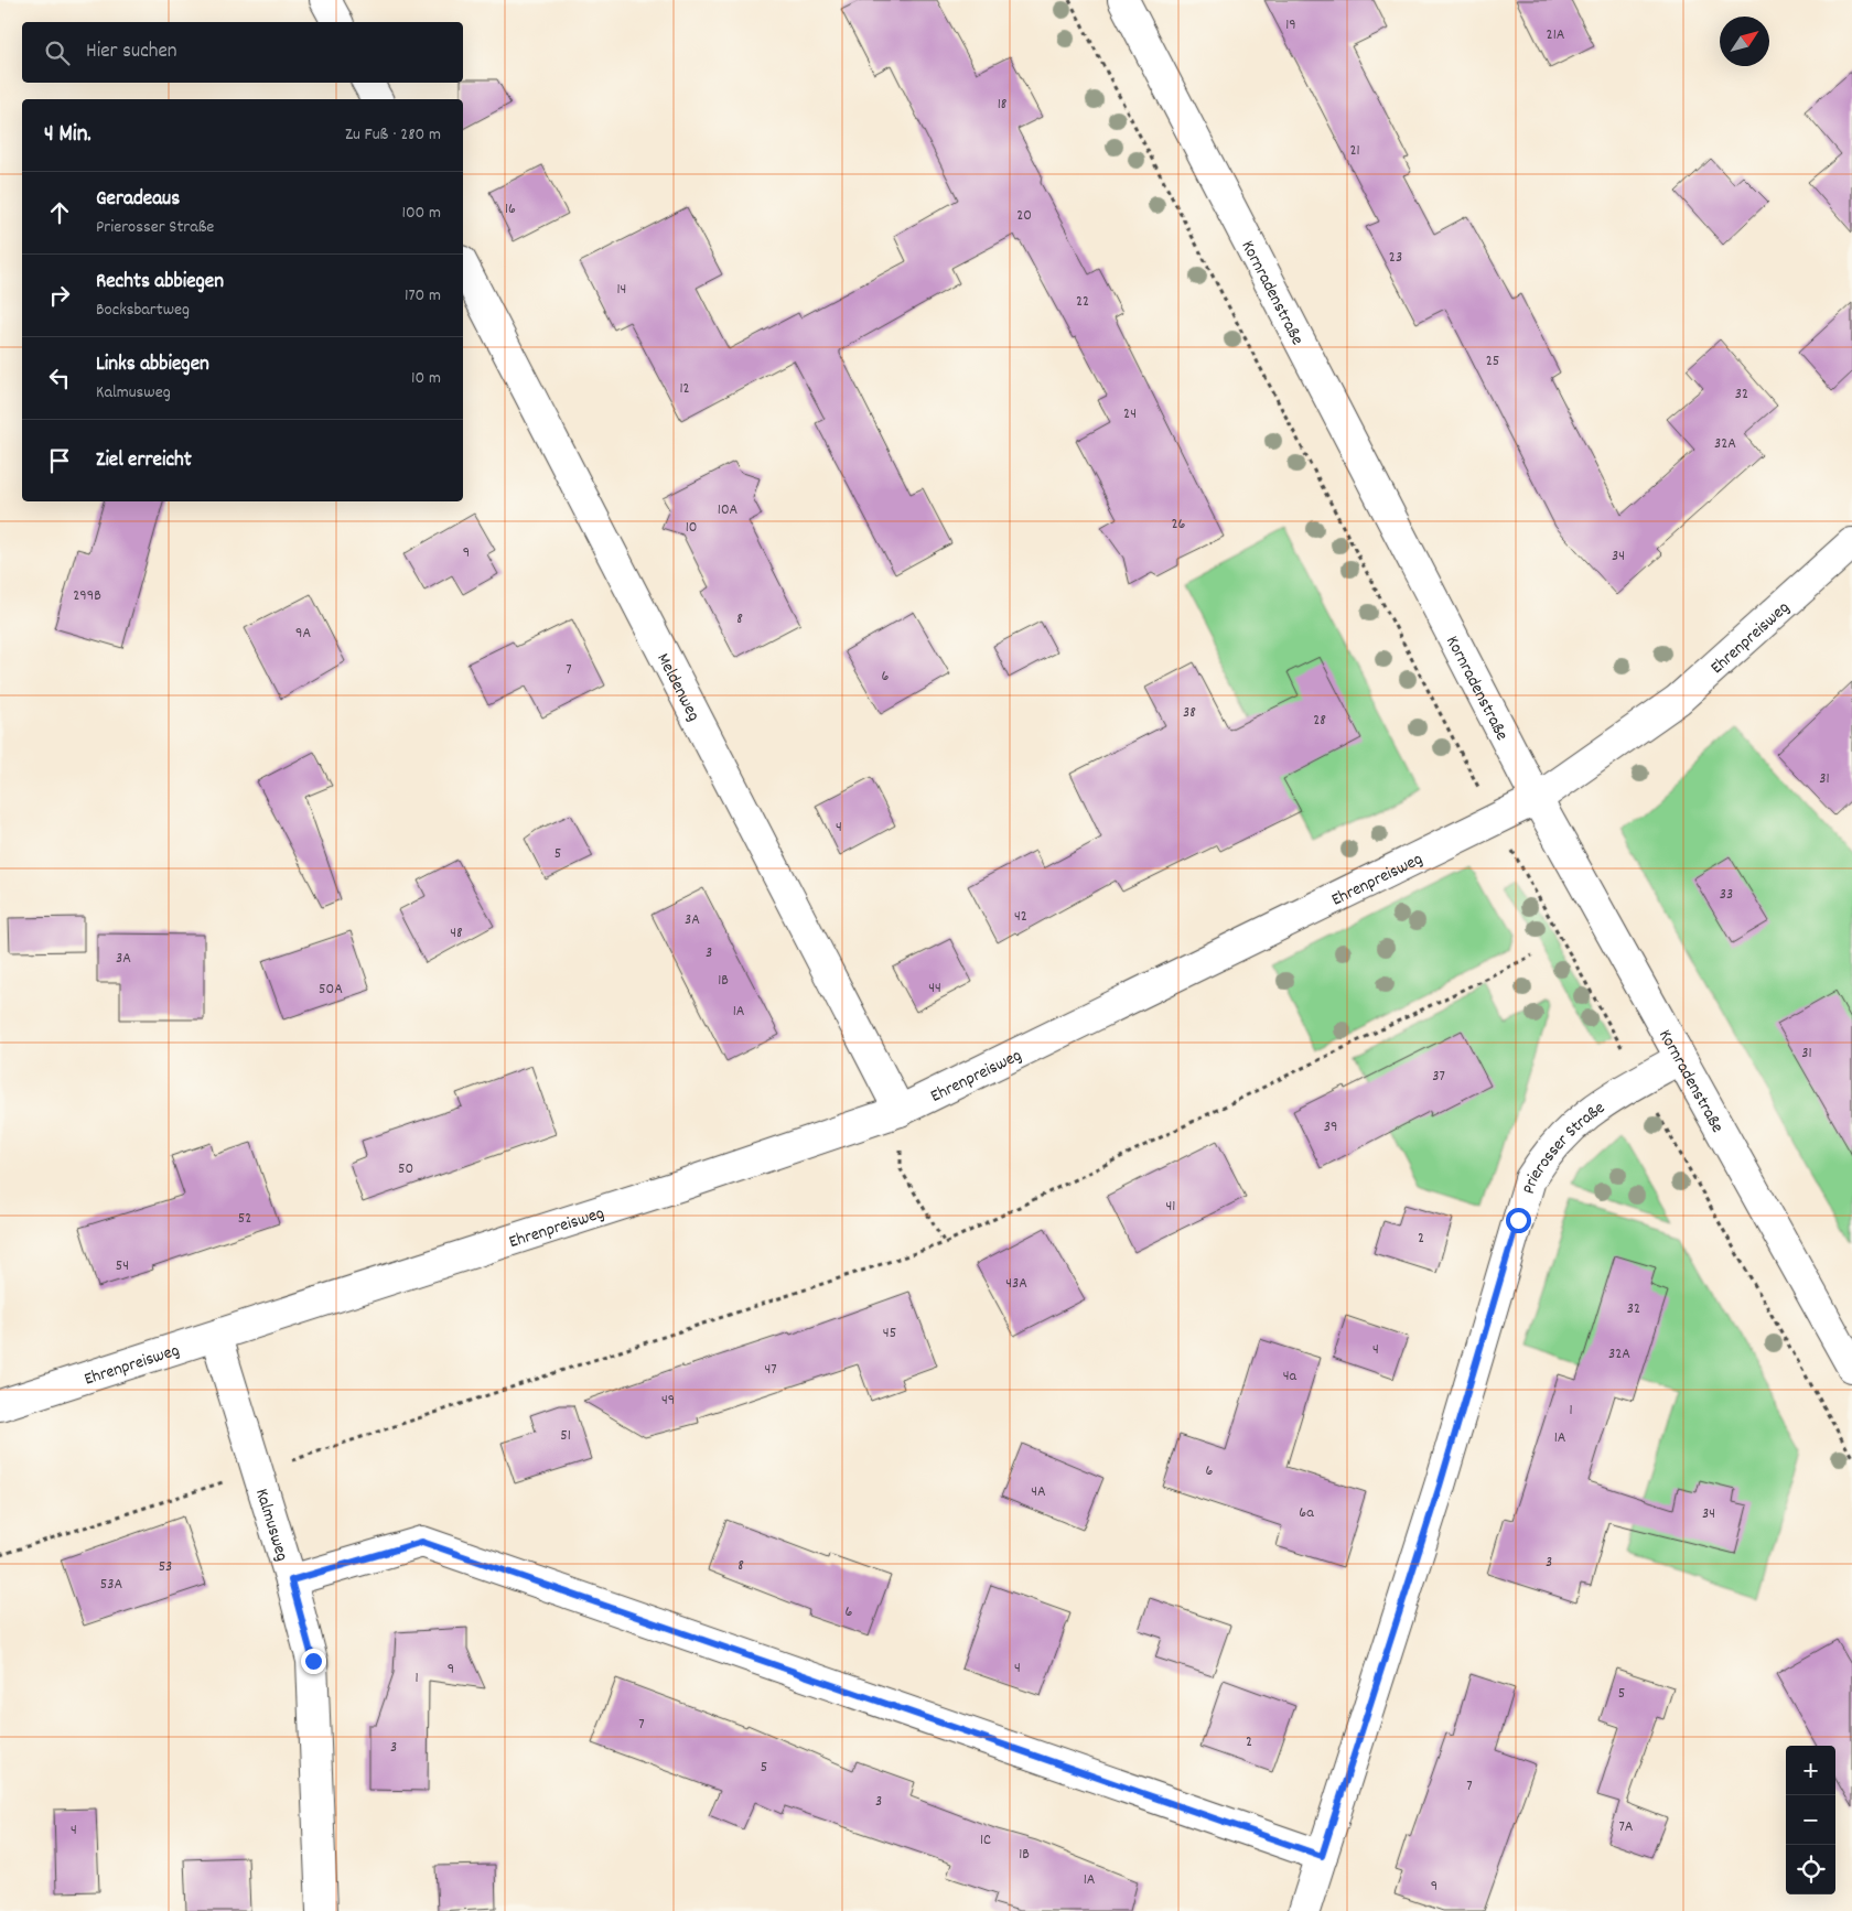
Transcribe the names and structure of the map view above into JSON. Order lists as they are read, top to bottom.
{
  "streets": {
    "street": [
      "Kornradenstraße",
      "Ehrenpreisweg",
      "Meldenweg",
      "Prierosser Straße",
      "Kalmusweg"
    ]
  },
  "crossings": [
    ["Kornradenstraße", "Ehrenpreisweg"],
    ["Kornradenstraße", "Prierosser Straße"],
    ["Ehrenpreisweg", "Meldenweg"],
    ["Ehrenpreisweg", "Kalmusweg"]
  ],
  "house_numbers": [
    "19",
    "21A",
    "18",
    "21",
    "16",
    "20",
    "23",
    "14",
    "22",
    "25",
    "12",
    "32",
    "24",
    "32A",
    "10A",
    "26",
    "10",
    "9",
    "34",
    "299B",
    "8",
    "9A",
    "7",
    "6",
    "38",
    "28",
    "31",
    "4",
    "5",
    "33",
    "42",
    "3A",
    "48",
    "3",
    "3A",
    "1B",
    "44",
    "50A",
    "1A",
    "31",
    "37",
    "39",
    "50",
    "41",
    "52",
    "2",
    "54",
    "43A",
    "32",
    "45",
    "4",
    "32A",
    "47",
    "4a",
    "49",
    "1",
    "51",
    "1A",
    "6",
    "4A",
    "6a",
    "34",
    "3",
    "8",
    "53",
    "53A",
    "6",
    "4",
    "9",
    "1",
    "5",
    "7",
    "2",
    "3",
    "5",
    "7",
    "3",
    "7A",
    "4",
    "1C",
    "1B",
    "1A",
    "9"
  ],
  "north": "top right",
  "page": {
    "search": "Hier suchen",
    "heading": ["4 Min.", "Zu Fuß · 280 m"],
    "list": [
      ["Geradeaus", "Prierosser Straße", "100 m"],
      ["Rechts abbiegen", "Bocksbartweg", "170 m"],
      ["Links abbiegen", "Kalmusweg", "10 m"],
      "Ziel erreicht"
    ],
    "map_buttons": ["+", "−"]
  }
}
